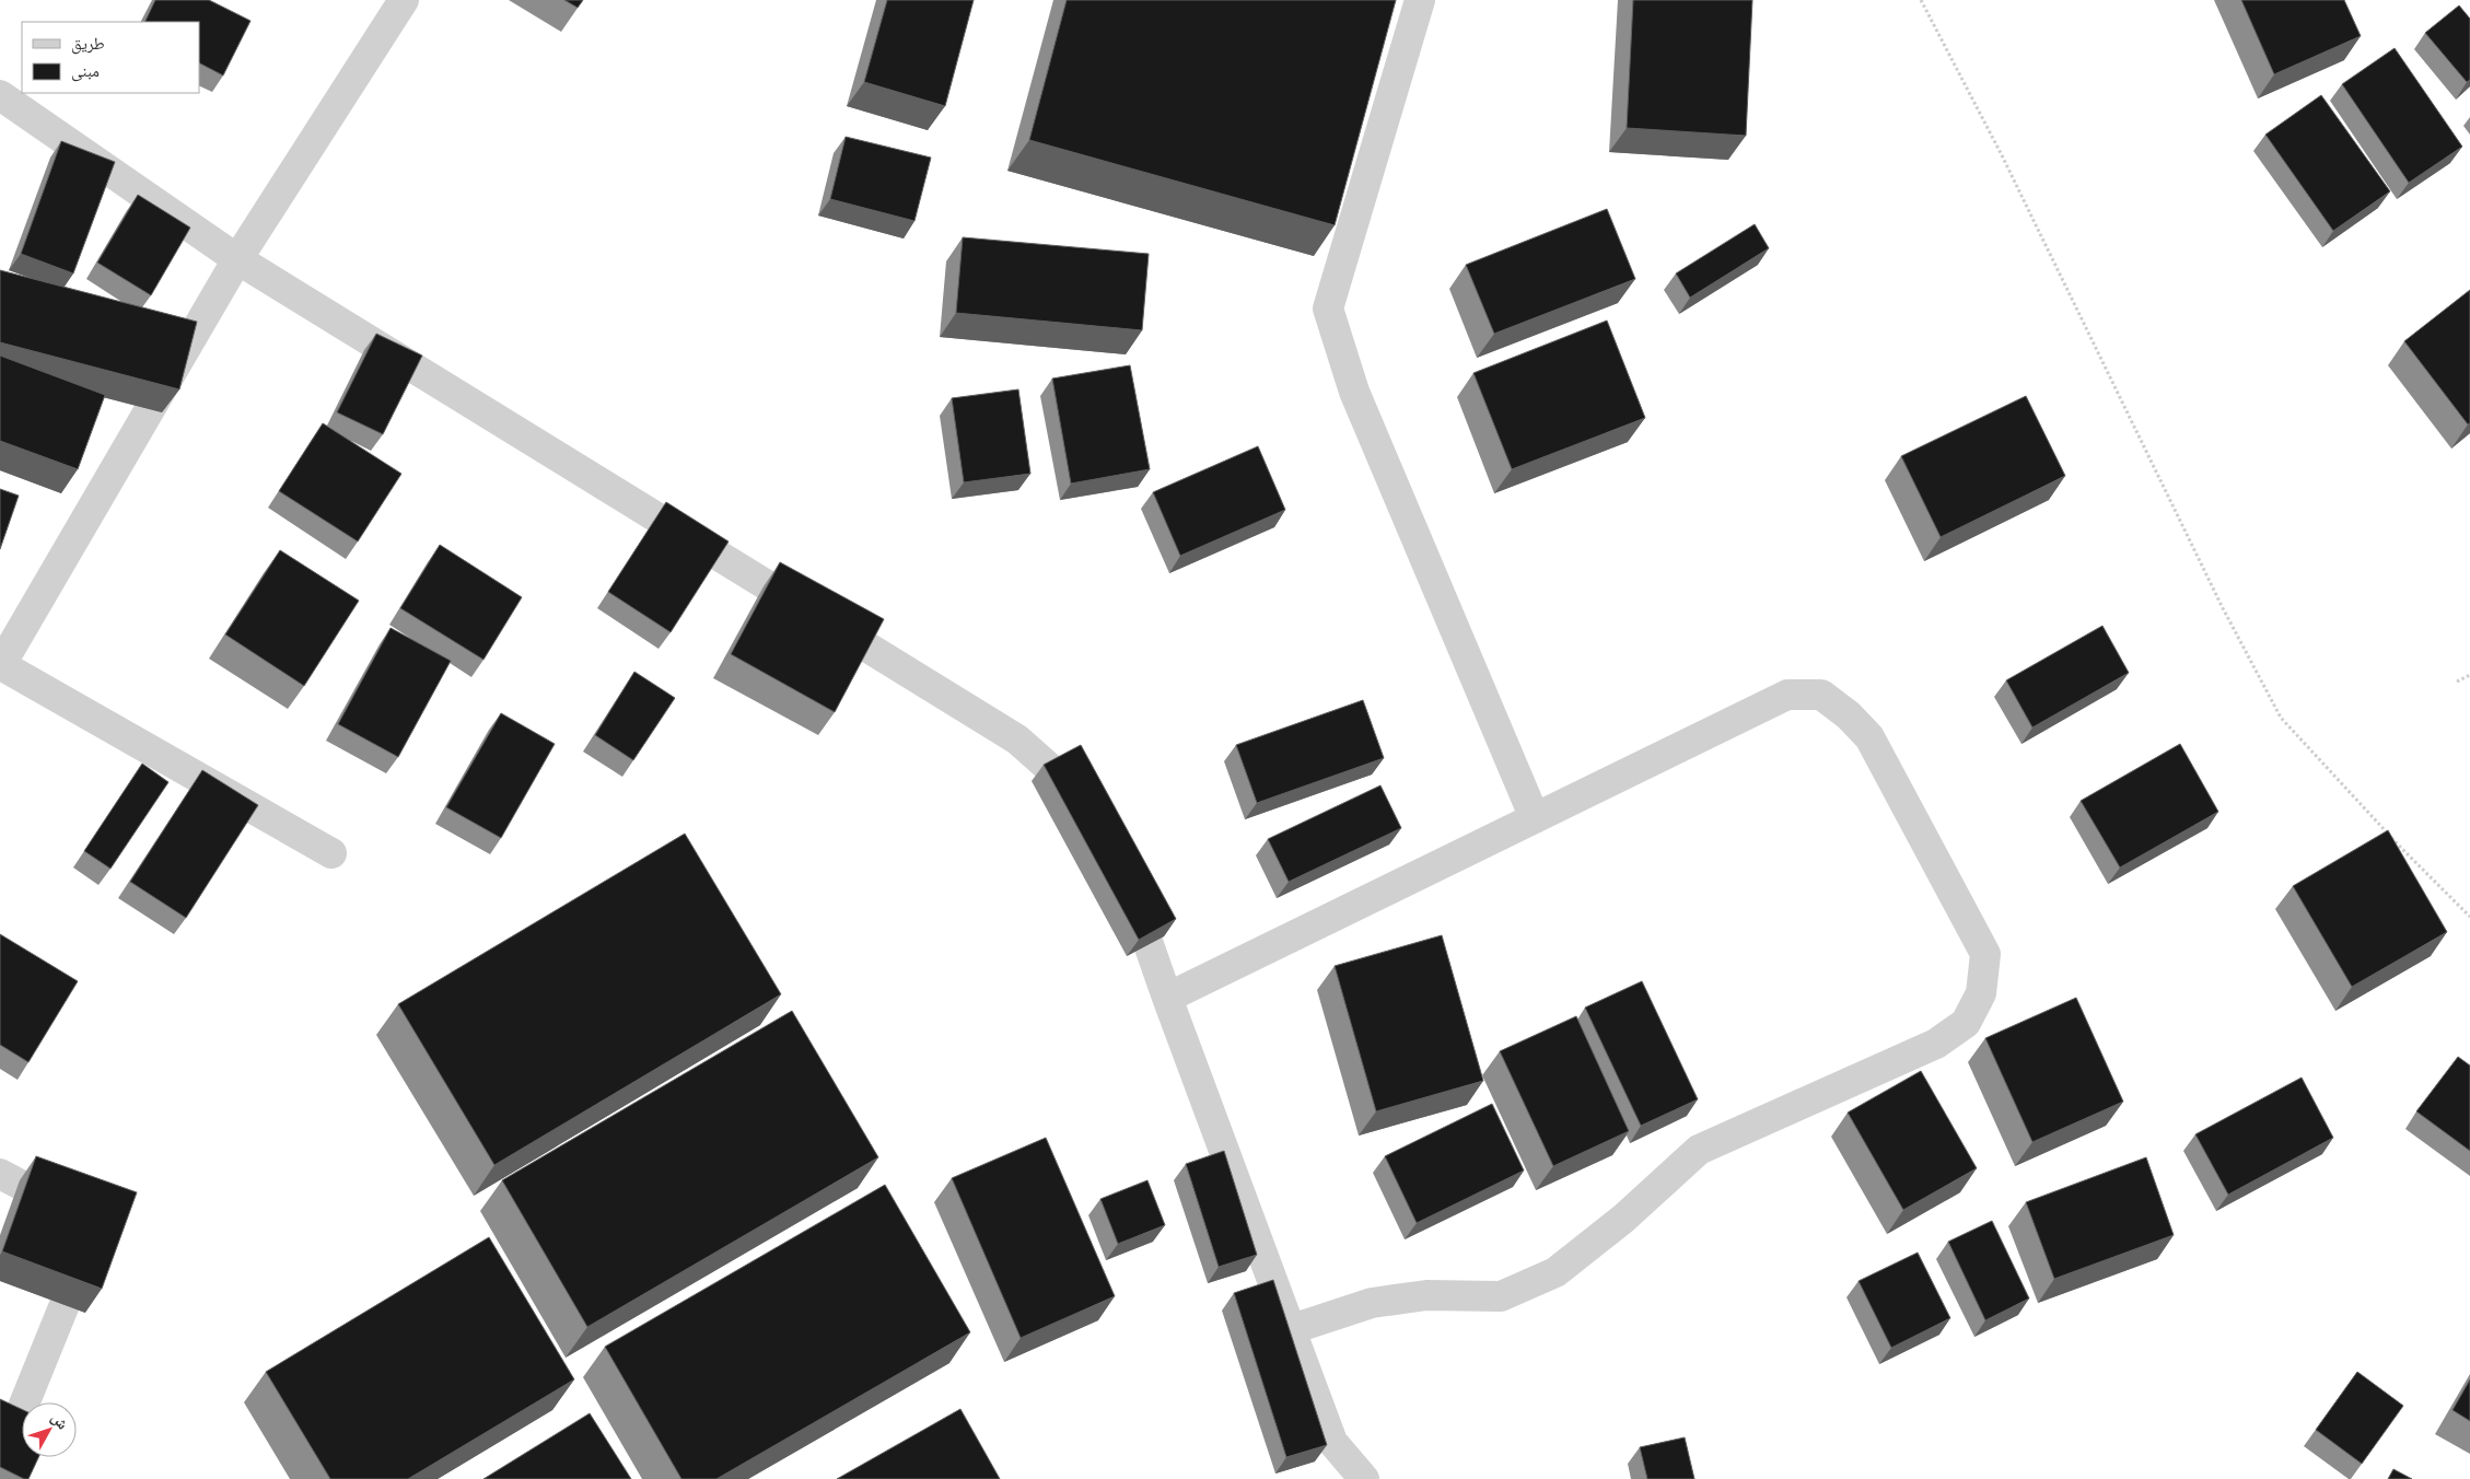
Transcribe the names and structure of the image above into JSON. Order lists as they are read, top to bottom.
{
  "legend": ["طريق", "مبنى"],
  "north": "top right"
}
